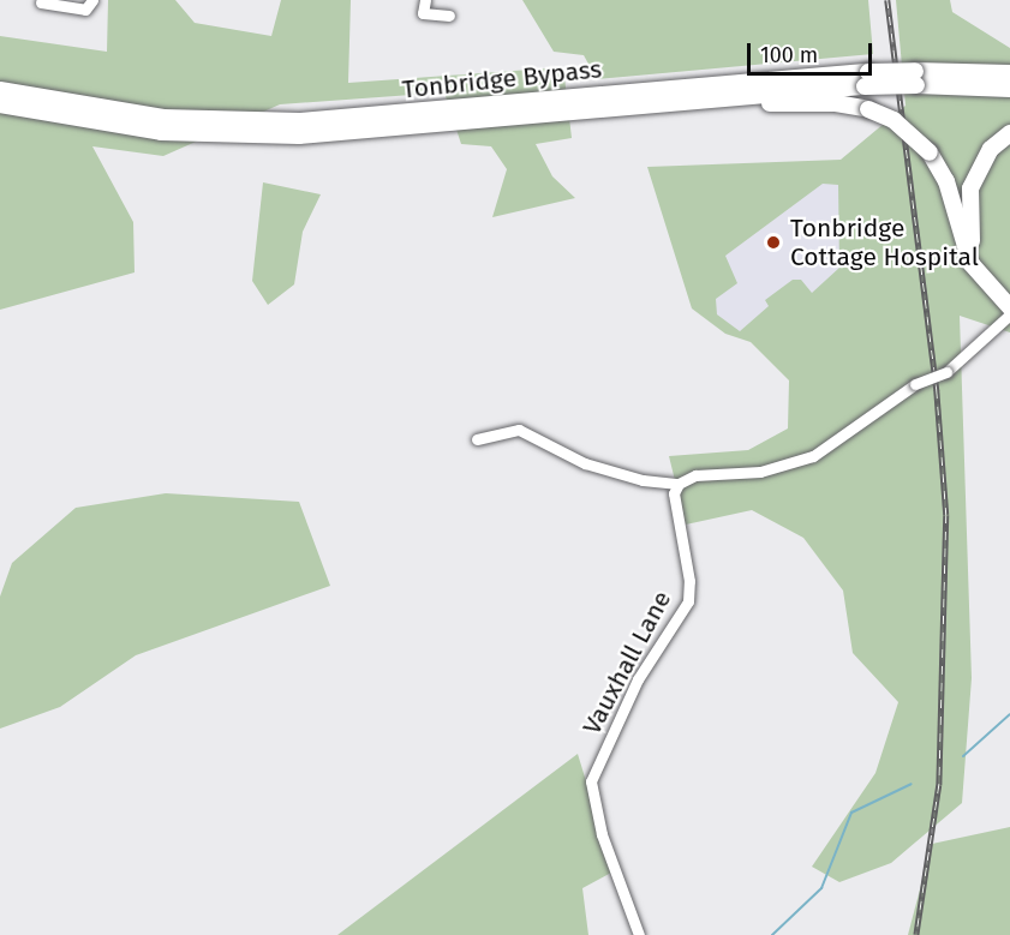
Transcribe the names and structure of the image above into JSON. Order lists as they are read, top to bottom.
{
  "streets": {
    "highway": ["Tonbridge Bypass"],
    "street": ["Vauxhall Lane"]
  },
  "places": ["Tonbridge Cottage Hospital"],
  "scale_bar": "100 m"
}
